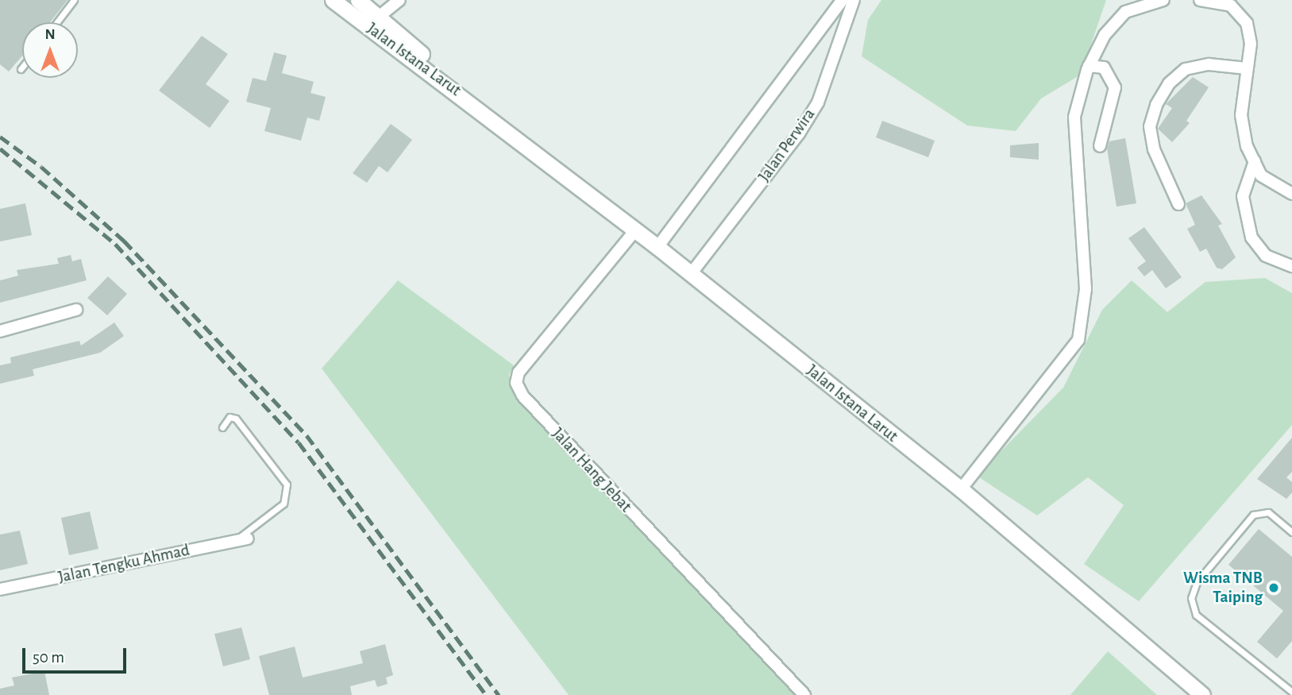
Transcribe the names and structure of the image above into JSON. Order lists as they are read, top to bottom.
{
  "streets": {
    "main road": ["Jalan Istana Larut"],
    "street": ["Jalan Perwira", "Jalan Hang Jebat", "Jalan Tengku Ahmad"]
  },
  "crossings": [
    ["Jalan Istana Larut", "Jalan Perwira"],
    ["Jalan Istana Larut", "Jalan Hang Jebat"]
  ],
  "places": ["Wisma TNB Taiping"],
  "scale_bar": "50 m",
  "north": "top"
}
